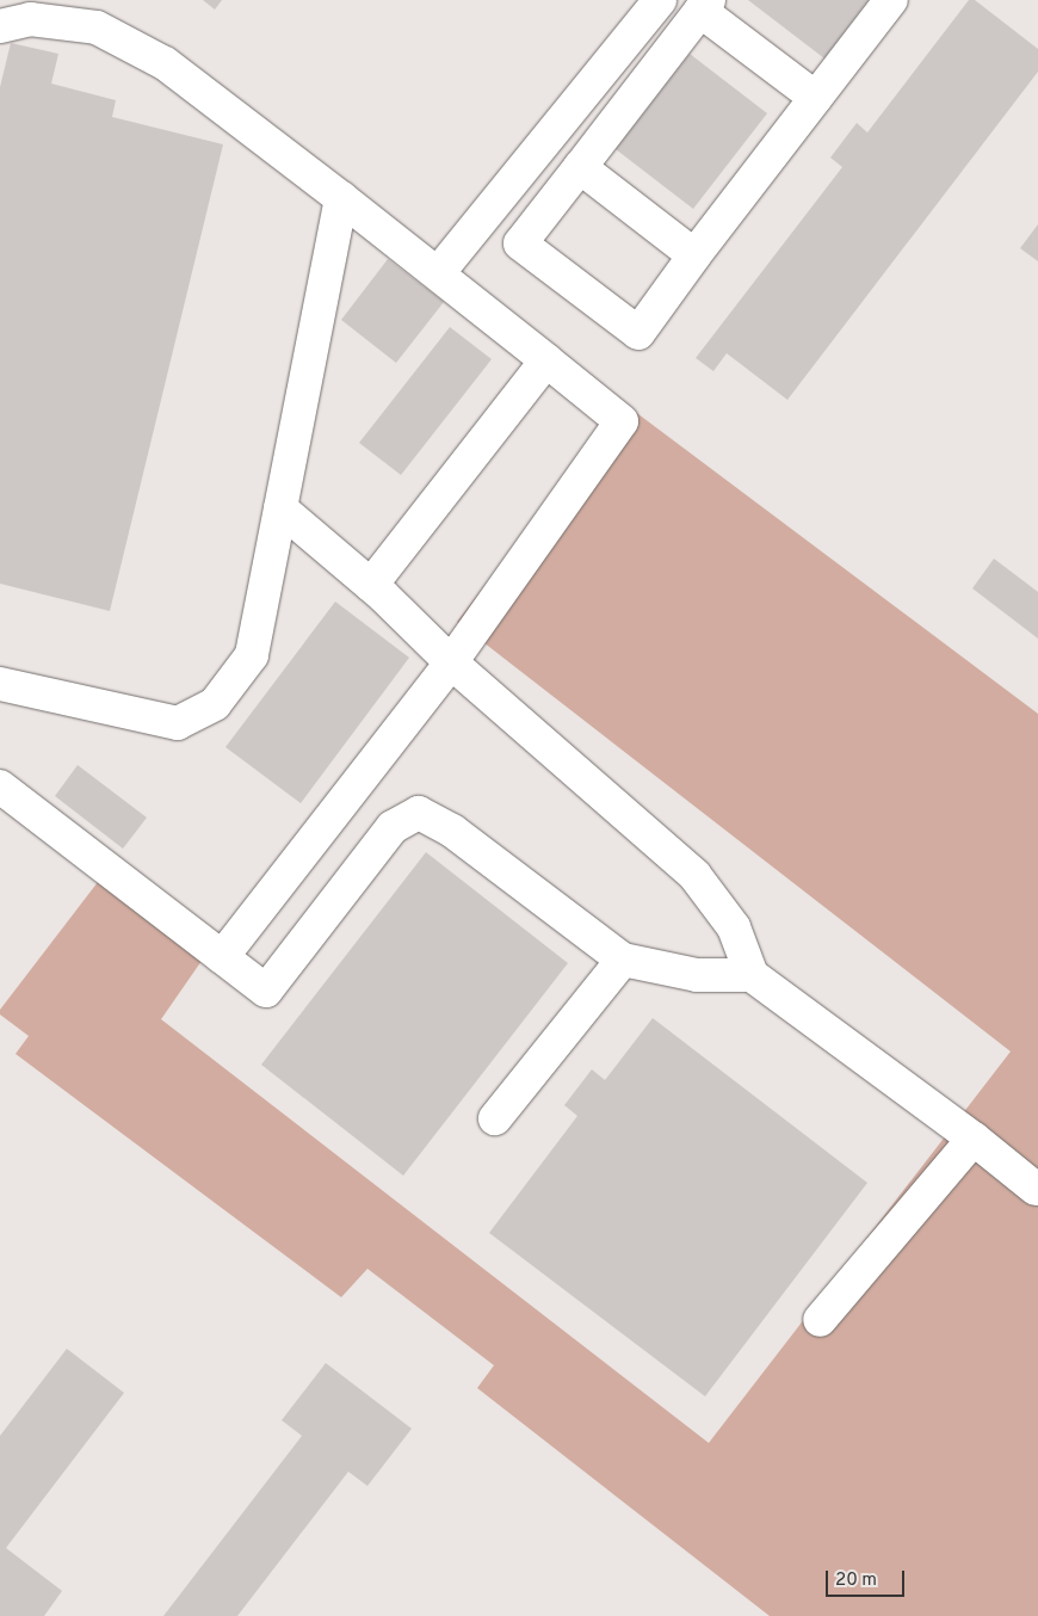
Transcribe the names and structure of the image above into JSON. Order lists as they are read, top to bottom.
{
  "scale_bar": "20 m"
}
